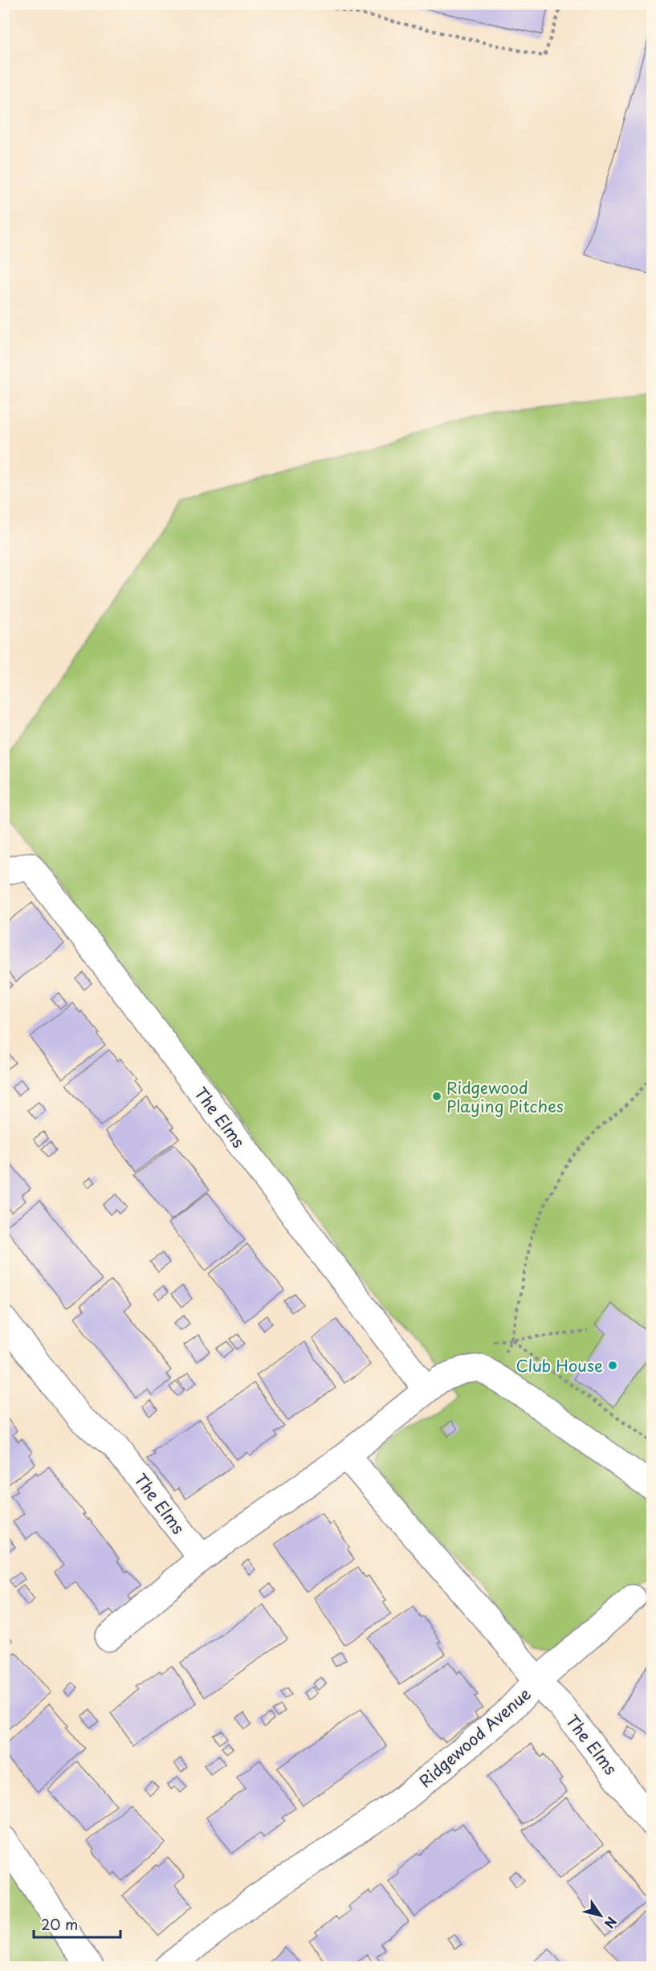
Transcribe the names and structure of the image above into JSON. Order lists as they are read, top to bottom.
{
  "streets": {
    "street": ["The Elms", "Ridgewood Avenue"]
  },
  "crossings": [
    ["The Elms", "Ridgewood Avenue"]
  ],
  "places": ["Ridgewood Playing Pitches", "Club House"],
  "scale_bar": "20 m",
  "north": "bottom right"
}
